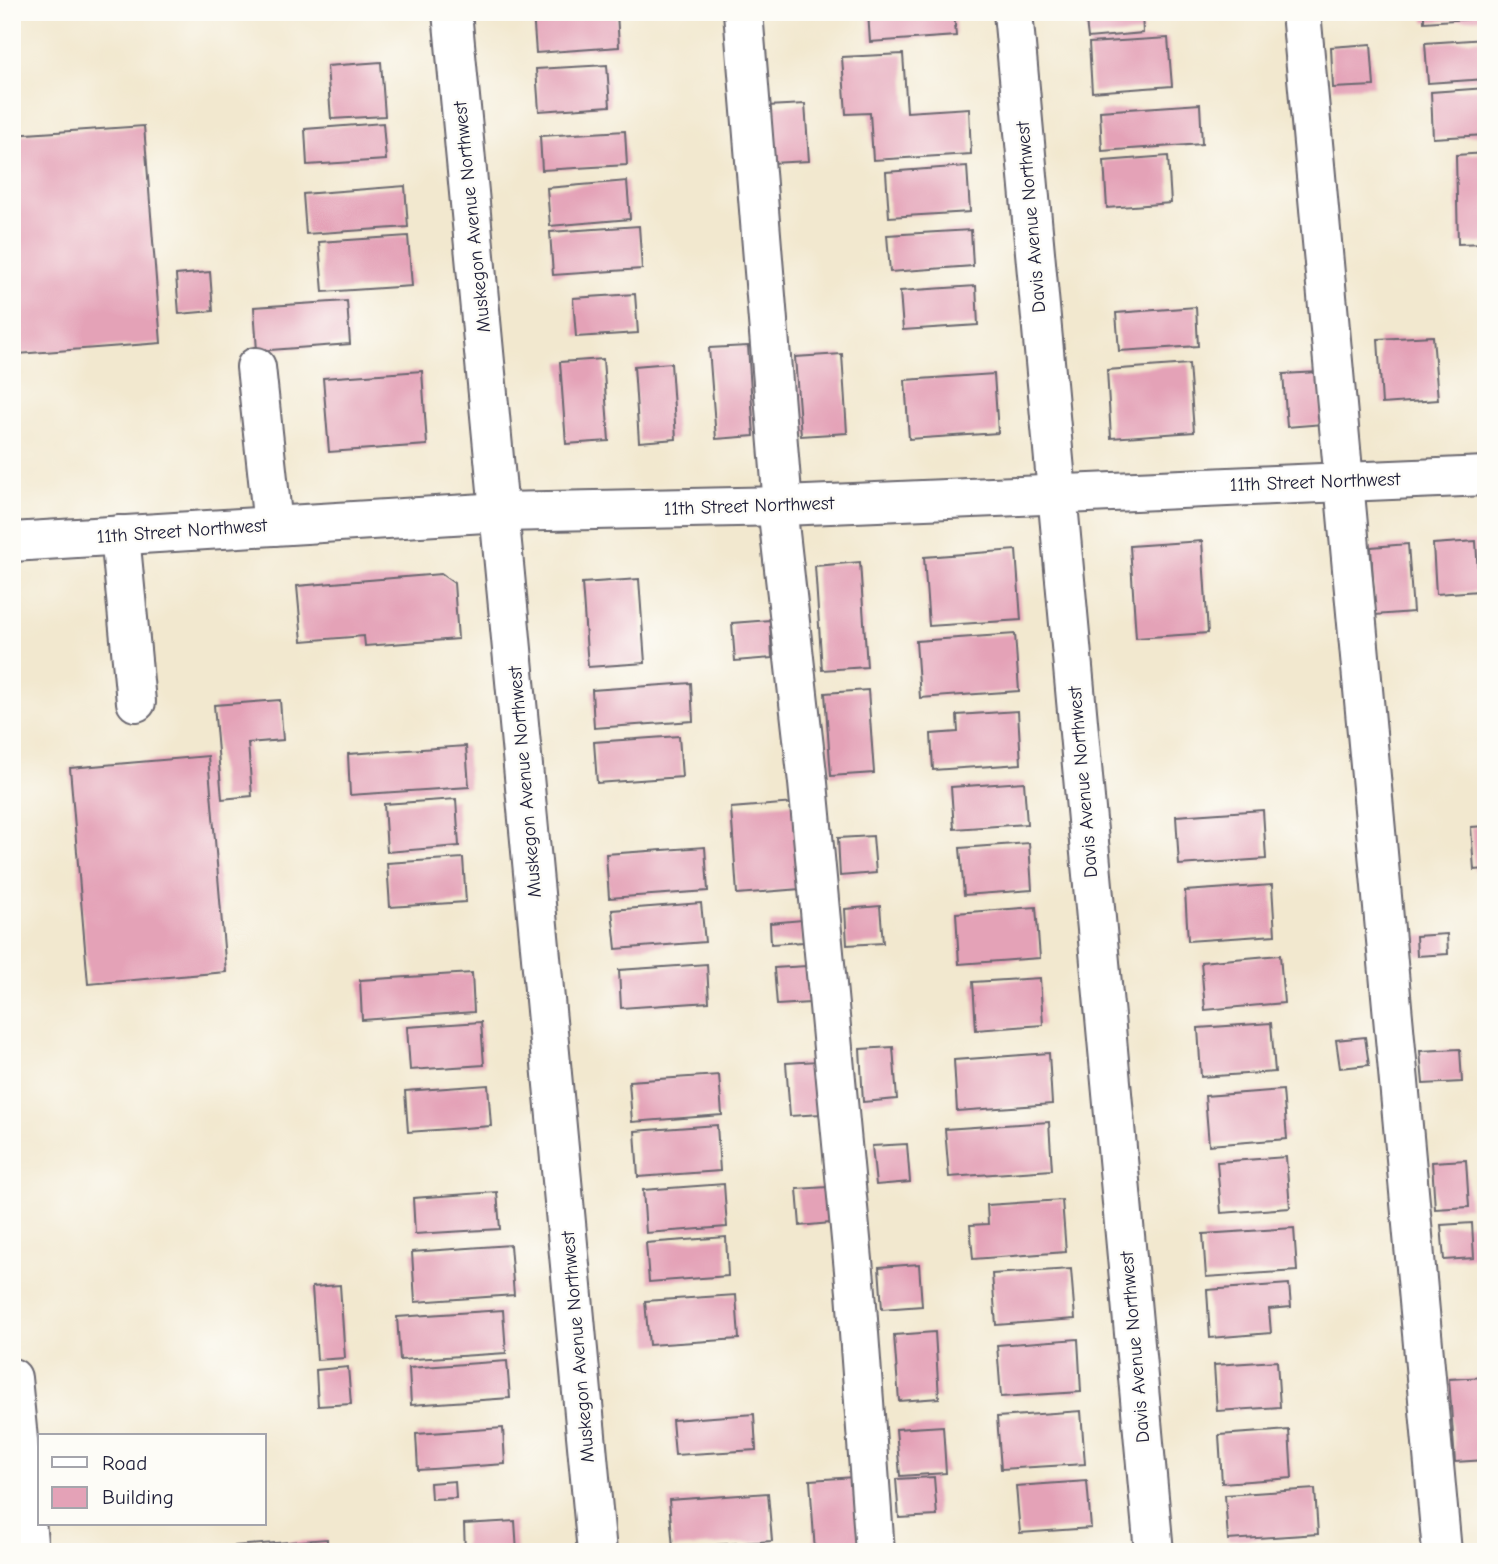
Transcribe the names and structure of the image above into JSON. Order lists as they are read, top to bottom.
{
  "streets": {
    "street": ["Muskegon Avenue Northwest", "Davis Avenue Northwest", "11th Street Northwest"]
  },
  "crossings": [
    ["Muskegon Avenue Northwest", "11th Street Northwest"],
    ["Davis Avenue Northwest", "11th Street Northwest"]
  ],
  "legend": ["Road", "Building"]
}
